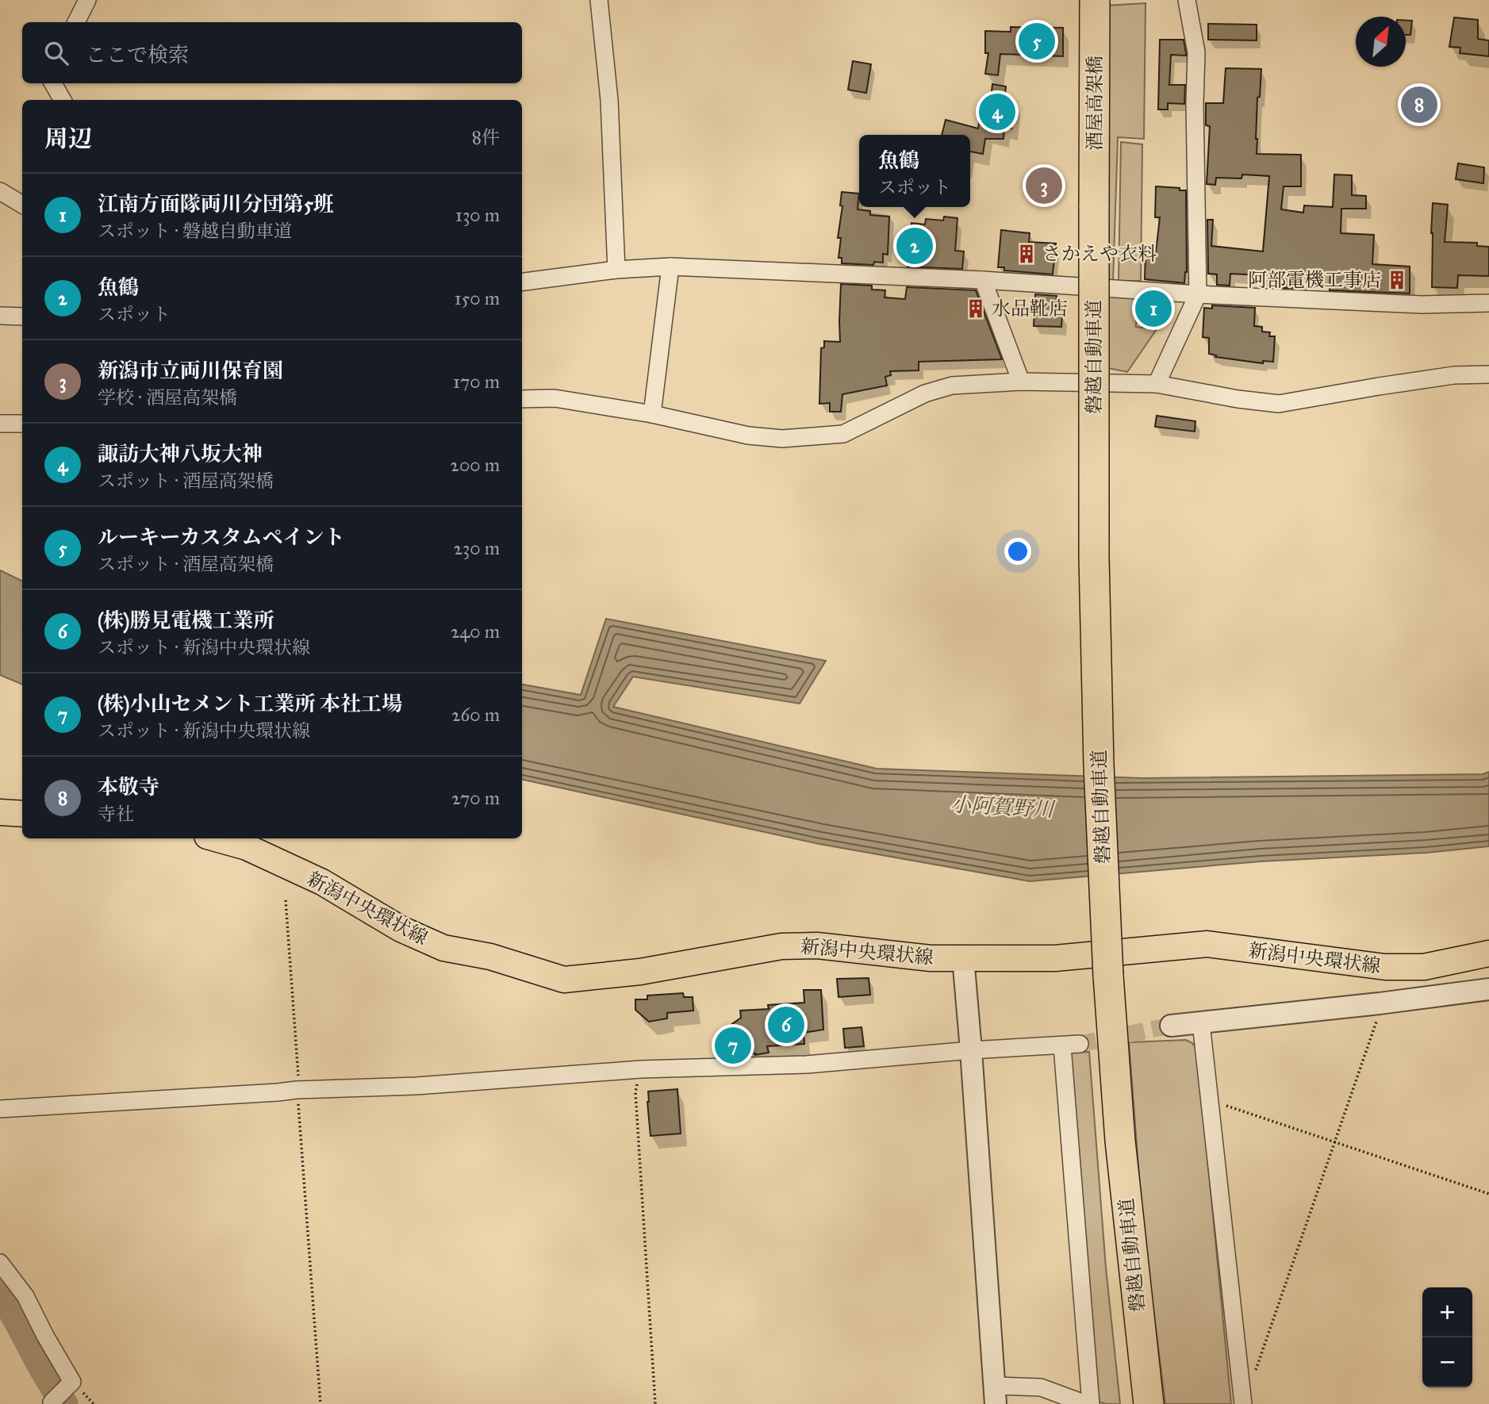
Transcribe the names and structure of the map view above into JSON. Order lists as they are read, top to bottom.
{
  "streets": {
    "highway": ["酒屋高架橋", "磐越自動車道"],
    "main road": ["新潟中央環状線"]
  },
  "crossings": [
    ["酒屋高架橋", "磐越自動車道"]
  ],
  "water": ["小阿賀野川"],
  "places": {
    "building": ["さかえや衣料", "阿部電機工事店", "水品靴店"]
  },
  "north": "top right",
  "page": {
    "pins": [
      "5",
      "8",
      "4",
      "3",
      "2",
      "1",
      "6",
      "7"
    ],
    "search": "ここで検索",
    "heading": ["周辺", "8件"],
    "popup": ["魚鶴", "スポット"],
    "list": [
      {
        "mark": "1",
        "name": "江南方面隊両川分団第5班",
        "note": "スポット · 磐越自動車道",
        "value": "130 m"
      },
      {
        "mark": "2",
        "name": "魚鶴",
        "note": "スポット",
        "value": "150 m"
      },
      {
        "mark": "3",
        "name": "新潟市立両川保育園",
        "note": "学校 · 酒屋高架橋",
        "value": "170 m"
      },
      {
        "mark": "4",
        "name": "諏訪大神八坂大神",
        "note": "スポット · 酒屋高架橋",
        "value": "200 m"
      },
      {
        "mark": "5",
        "name": "ルーキーカスタムペイント",
        "note": "スポット · 酒屋高架橋",
        "value": "230 m"
      },
      {
        "mark": "6",
        "name": "(株)勝見電機工業所",
        "note": "スポット · 新潟中央環状線",
        "value": "240 m"
      },
      {
        "mark": "7",
        "name": "(株)小山セメント工業所 本社工場",
        "note": "スポット · 新潟中央環状線",
        "value": "260 m"
      },
      {
        "mark": "8",
        "name": "本敬寺",
        "note": "寺社",
        "value": "270 m"
      }
    ],
    "map_buttons": ["+", "−"]
  }
}
